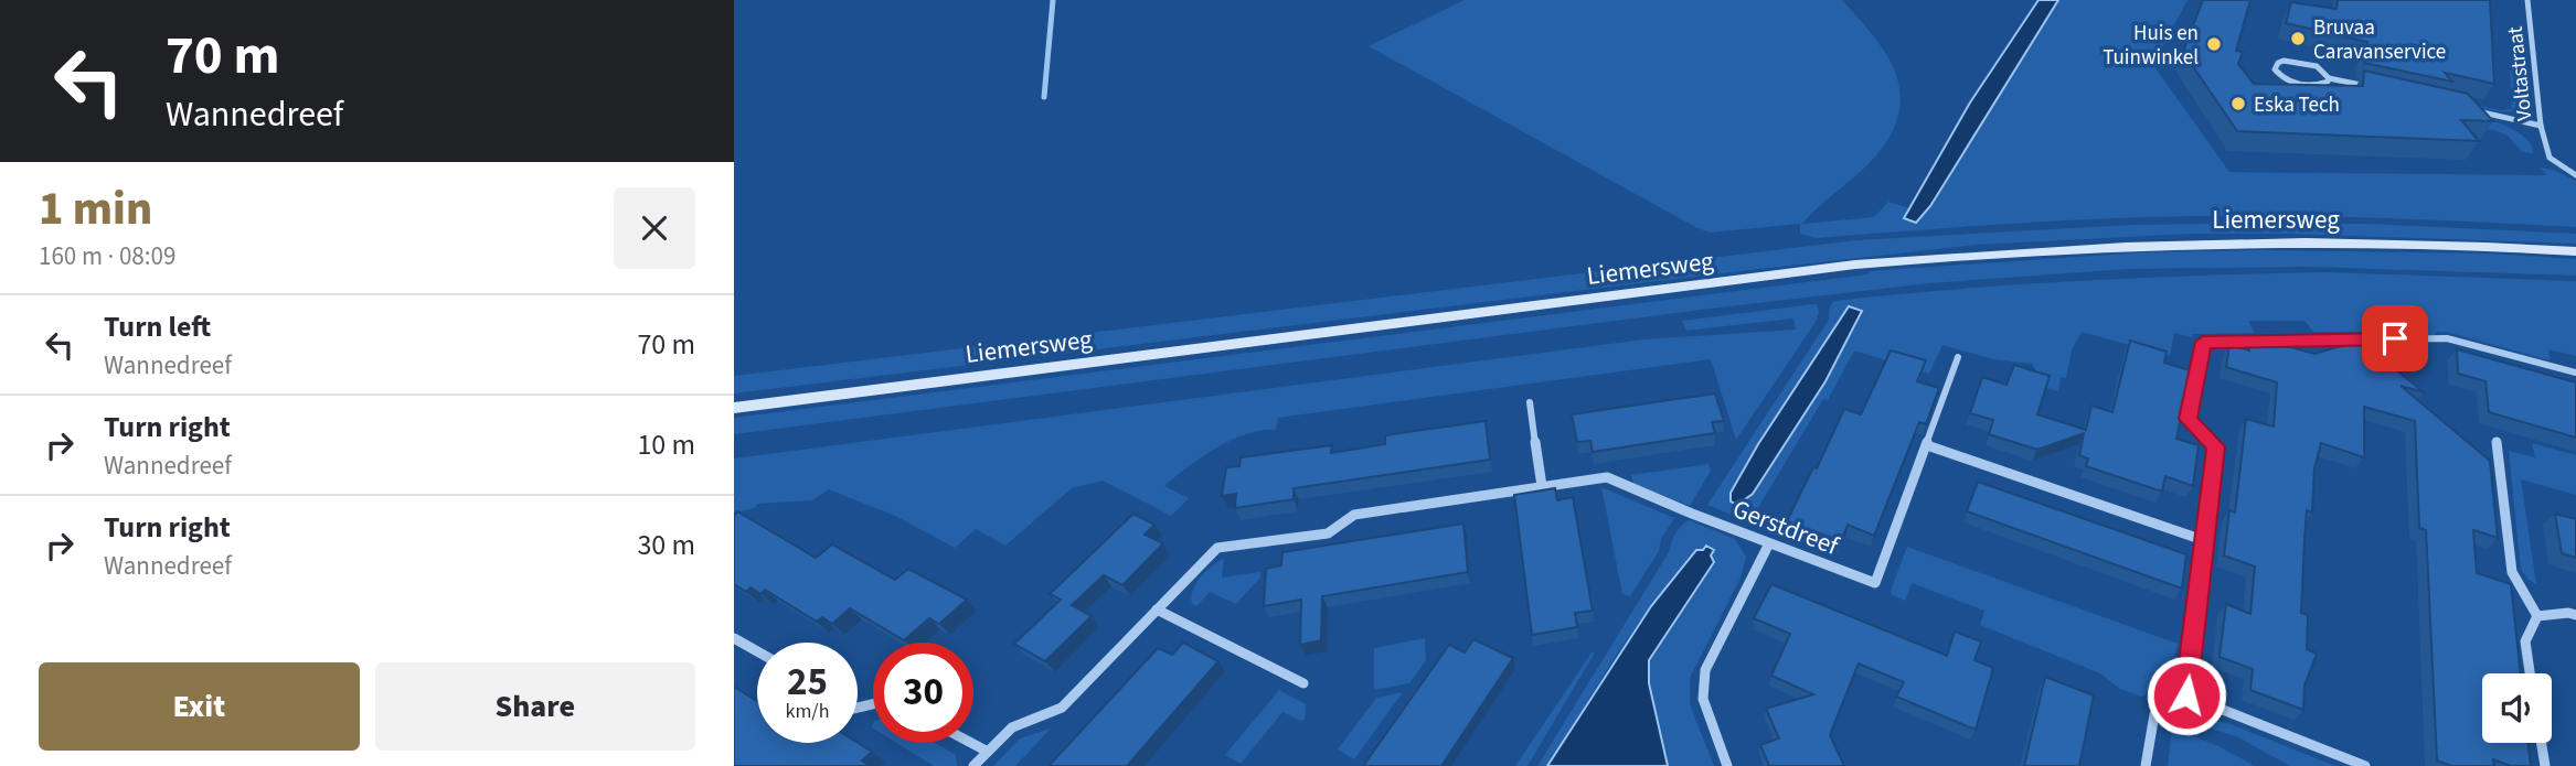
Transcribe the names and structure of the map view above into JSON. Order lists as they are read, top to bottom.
{
  "streets": {
    "main road": ["Liemersweg"],
    "street": ["Voltastraat", "Gerstdreef"]
  },
  "places": ["Bruvaa Caravanservice", "Huis en Tuinwinkel", "Eska Tech"],
  "page": {
    "turn": ["70 m", "Wannedreef"],
    "heading": ["1 min", "160 m · 08:09"],
    "list": [
      {
        "name": "Turn left",
        "note": "Wannedreef",
        "value": "70 m"
      },
      {
        "name": "Turn right",
        "note": "Wannedreef",
        "value": "10 m"
      },
      {
        "name": "Turn right",
        "note": "Wannedreef",
        "value": "30 m"
      }
    ],
    "speed": "25 km/h",
    "limit": "30",
    "buttons": ["Exit", "Share"]
  }
}
